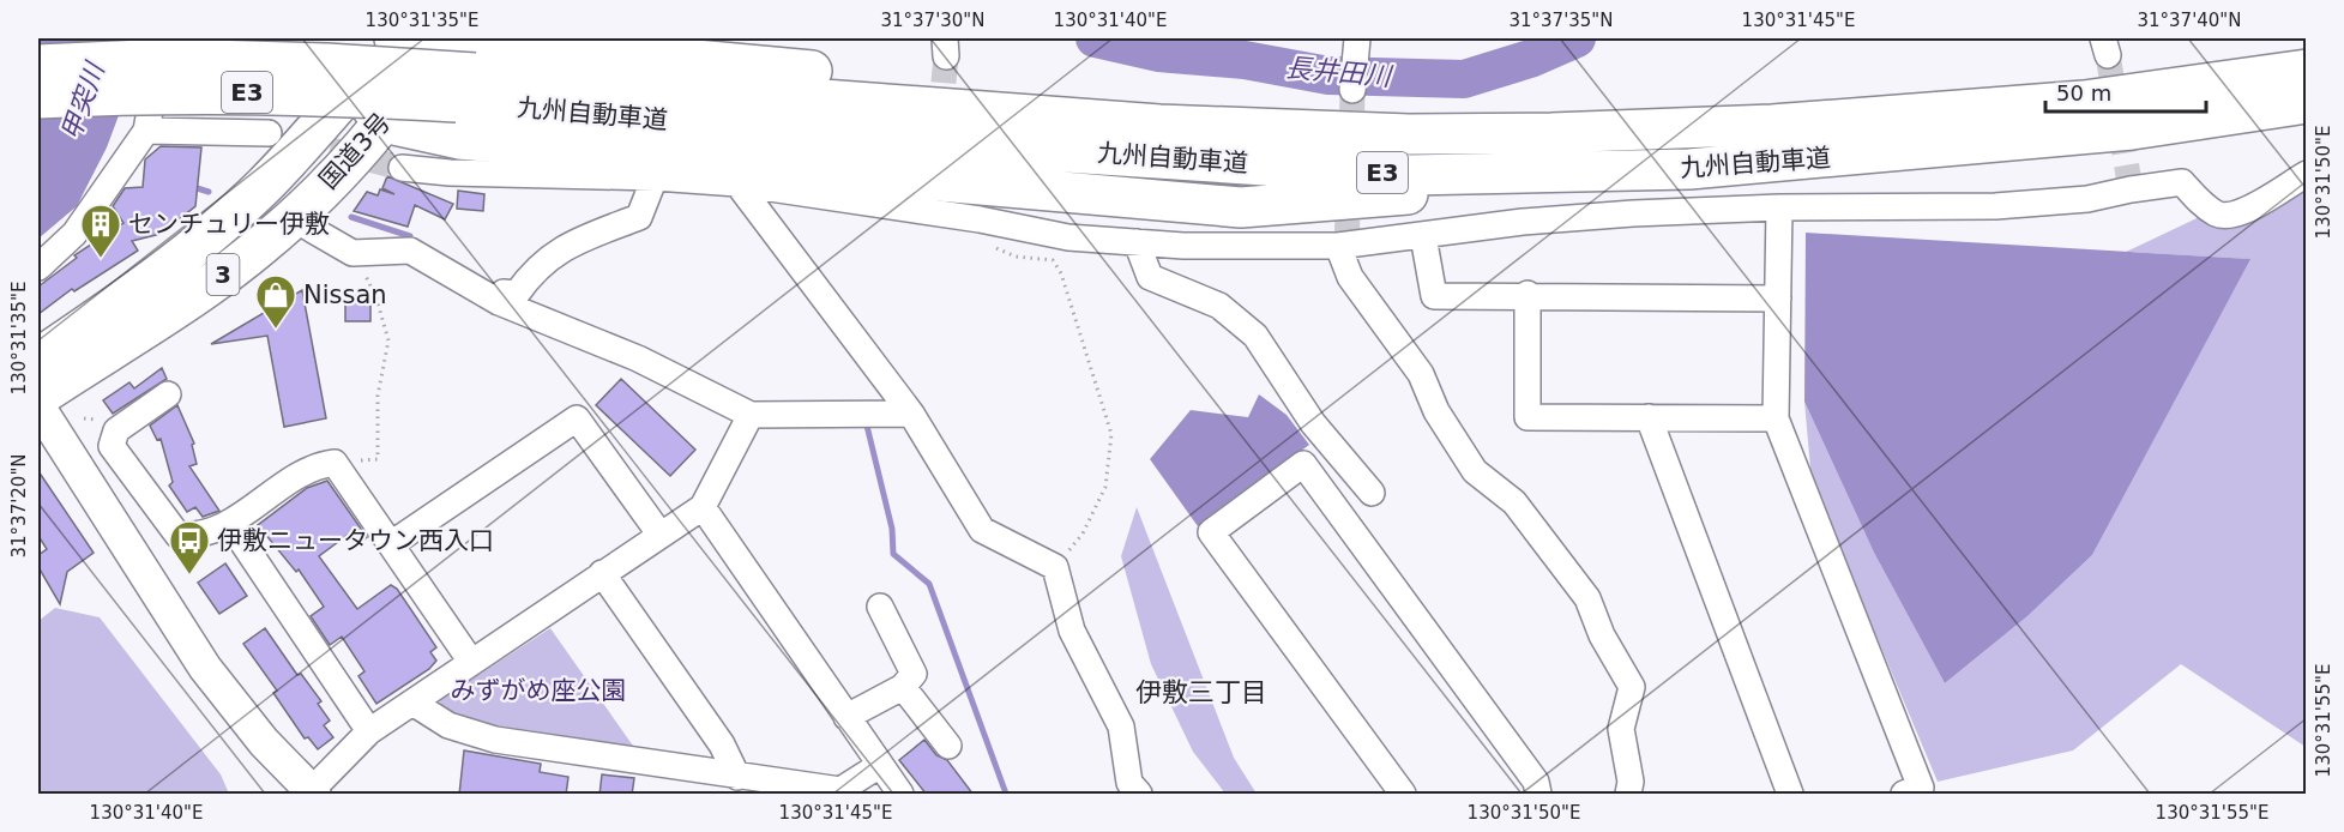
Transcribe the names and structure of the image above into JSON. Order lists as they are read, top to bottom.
{
  "streets": {
    "highway": [
      "E3",
      "九州自動車道",
      "国道3号",
      "3"
    ]
  },
  "districts": ["伊敷三丁目"],
  "water": ["長井田川", "甲突川"],
  "parks": ["みずがめ座公園"],
  "places": {
    "building": ["センチュリー伊敷"],
    "shop": ["Nissan"],
    "bus stop": ["伊敷ニュータウン西入口"]
  },
  "scale_bar": "50 m",
  "coordinates": [
    "130°31'35\"E",
    "31°37'30\"N",
    "130°31'40\"E",
    "31°37'35\"N",
    "130°31'45\"E",
    "31°37'40\"N",
    "130°31'50\"E",
    "31°37'20\"N",
    "130°31'55\"E"
  ]
}
